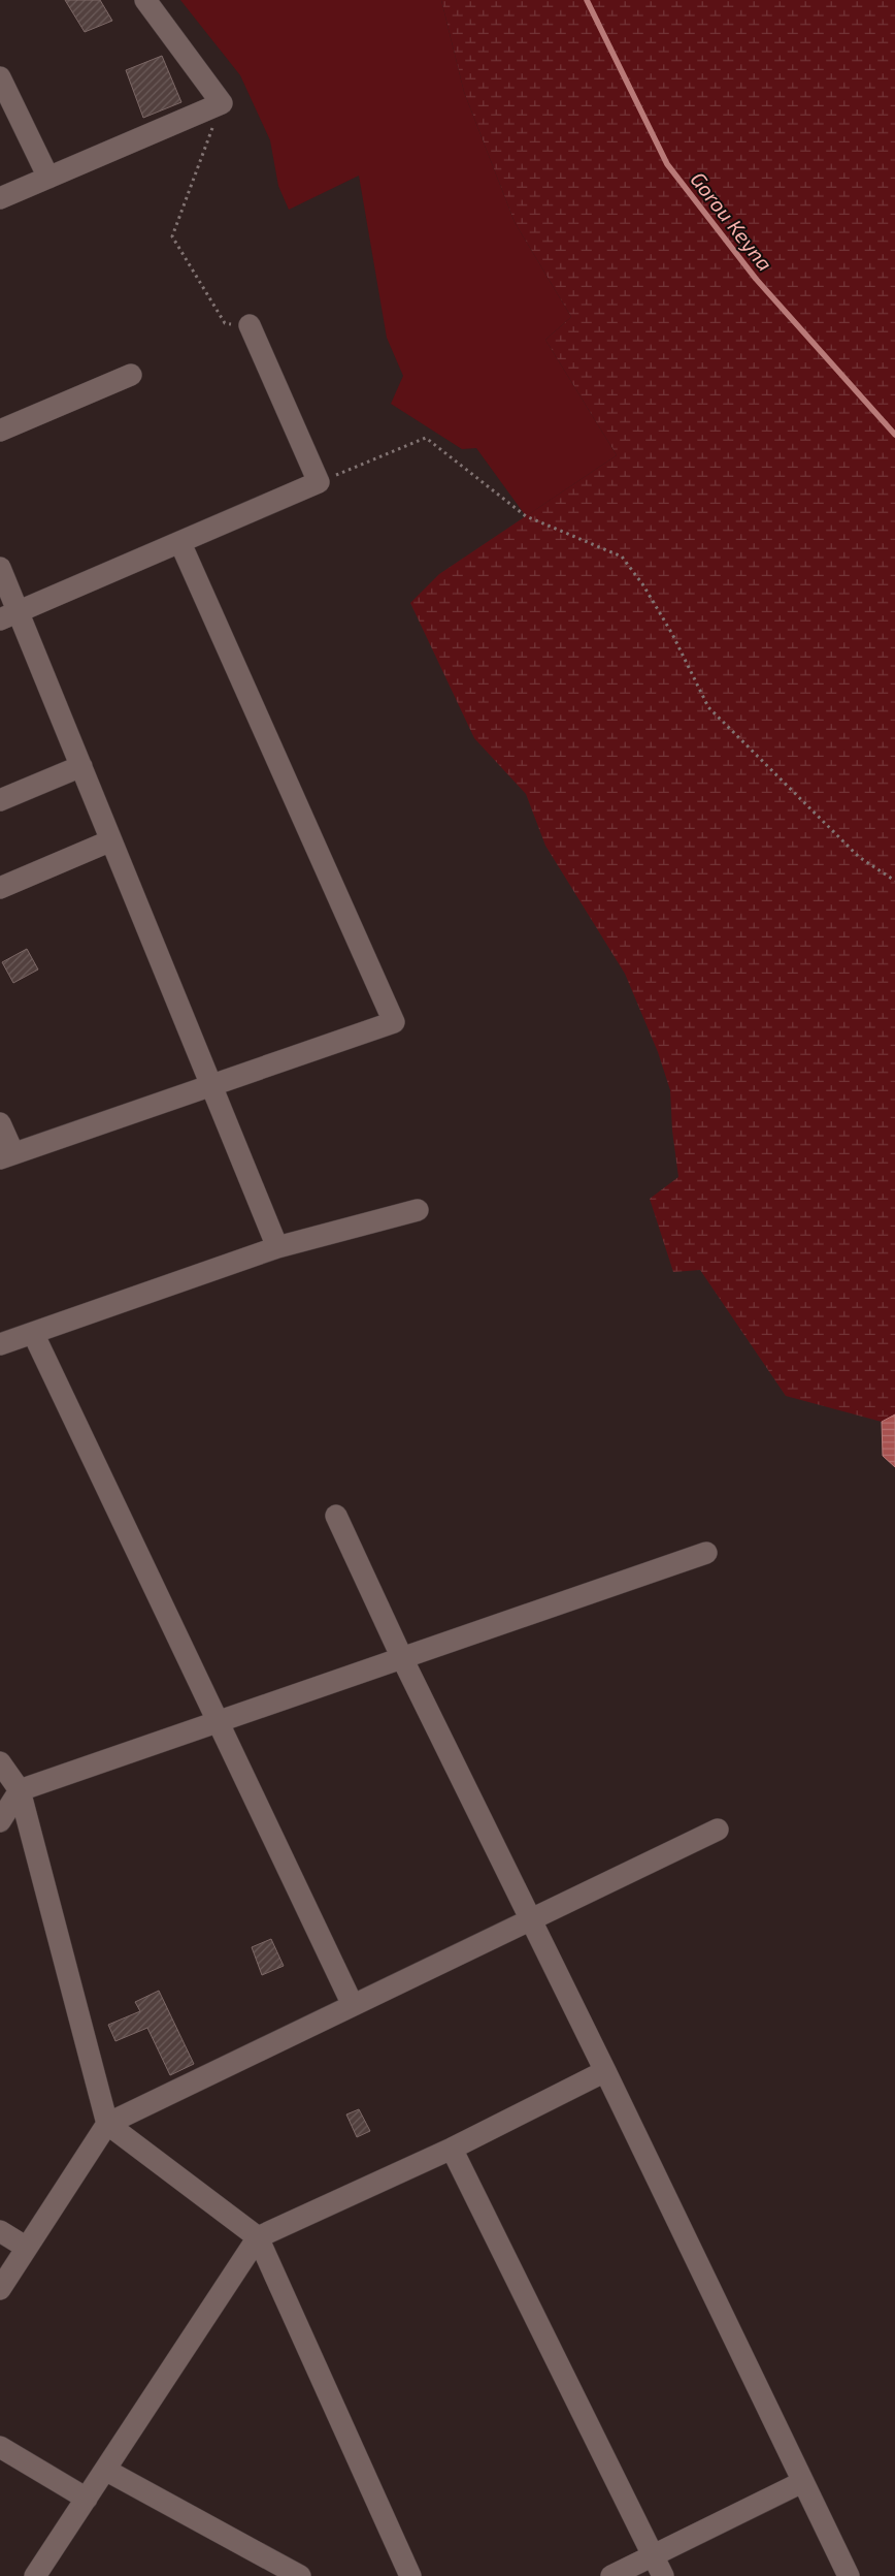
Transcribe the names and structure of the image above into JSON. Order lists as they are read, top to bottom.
{
  "water": ["Gorou Keyna"]
}
